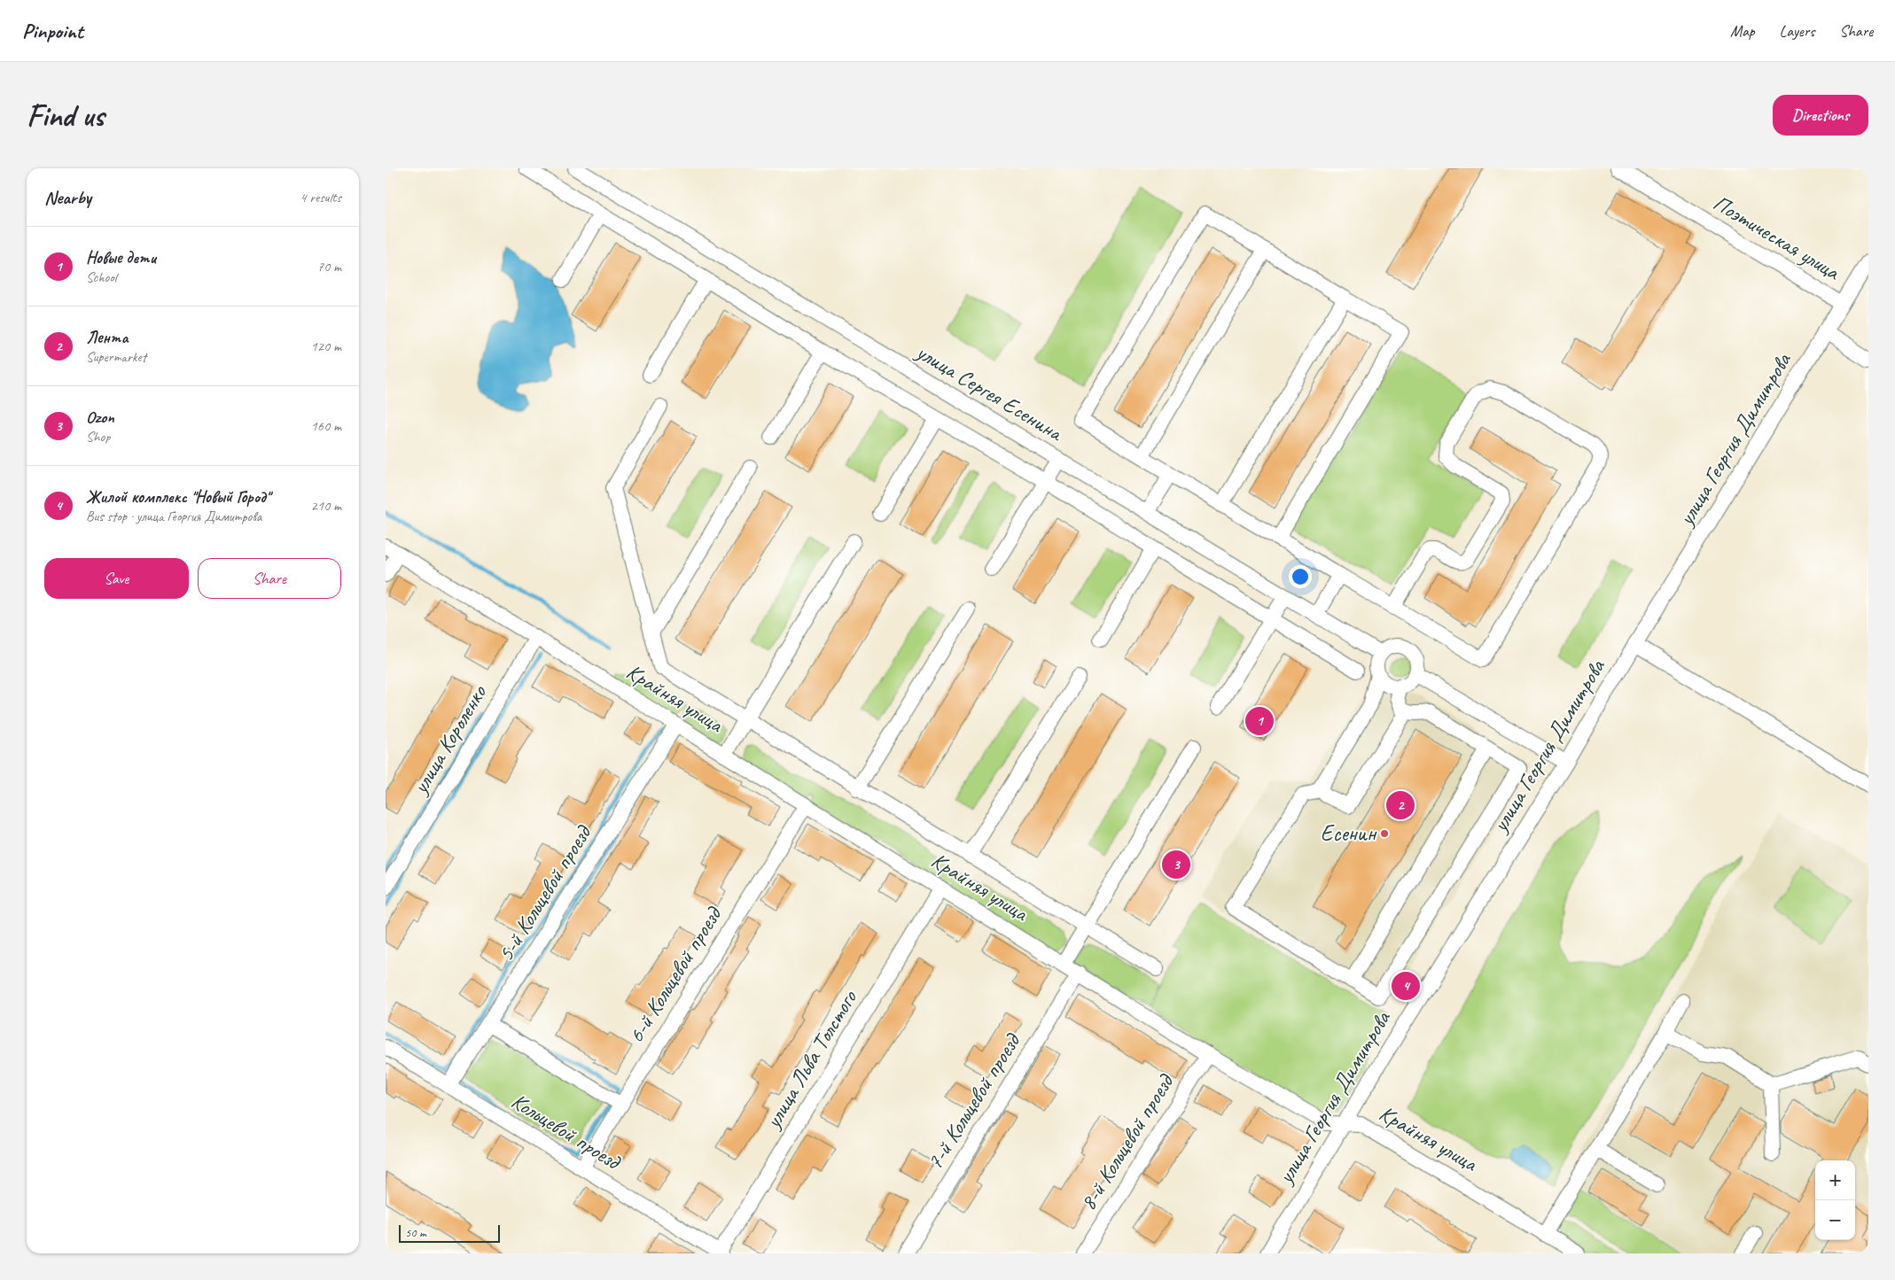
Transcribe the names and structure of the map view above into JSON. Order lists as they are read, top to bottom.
{
  "streets": {
    "street": [
      "Поэтическая улица",
      "улица Сергея Есенина",
      "улица Георгия Димитрова",
      "Крайняя улица",
      "улица Короленко",
      "5-й Кольцевой проезд",
      "6-й Кольцевой проезд",
      "улица Льва Толстого",
      "7-й Кольцевой проезд",
      "Кольцевой проезд",
      "8-й Кольцевой проезд"
    ]
  },
  "crossings": [
    ["Поэтическая улица", "улица Георгия Димитрова"],
    ["улица Георгия Димитрова", "Крайняя улица"],
    ["Крайняя улица", "улица Короленко"],
    ["Крайняя улица", "5-й Кольцевой проезд"],
    ["Крайняя улица", "6-й Кольцевой проезд"],
    ["Крайняя улица", "улица Льва Толстого"],
    ["Крайняя улица", "7-й Кольцевой проезд"],
    ["Крайняя улица", "8-й Кольцевой проезд"],
    ["5-й Кольцевой проезд", "Кольцевой проезд"],
    ["6-й Кольцевой проезд", "Кольцевой проезд"],
    ["улица Льва Толстого", "Кольцевой проезд"]
  ],
  "places": ["Есенин"],
  "scale_bar": "50 m",
  "page": {
    "header": "Pinpoint",
    "nav": ["Map", "Layers", "Share"],
    "buttons": [
      "Directions",
      ["Save", "Share"]
    ],
    "title": "Find us",
    "heading": ["Nearby", "4 results"],
    "list": [
      {
        "mark": "1",
        "name": "Новые дети",
        "note": "School",
        "value": "70 m"
      },
      {
        "mark": "2",
        "name": "Лента",
        "note": "Supermarket",
        "value": "120 m"
      },
      {
        "mark": "3",
        "name": "Ozon",
        "note": "Shop",
        "value": "160 m"
      },
      {
        "mark": "4",
        "name": "Жилой комплекс \"Новый Город\"",
        "note": "Bus stop · улица Георгия Димитрова",
        "value": "210 m"
      }
    ],
    "pins": [
      "1",
      "2",
      "3",
      "4"
    ],
    "map_buttons": ["+", "−"],
    "scale": "50 m"
  }
}
